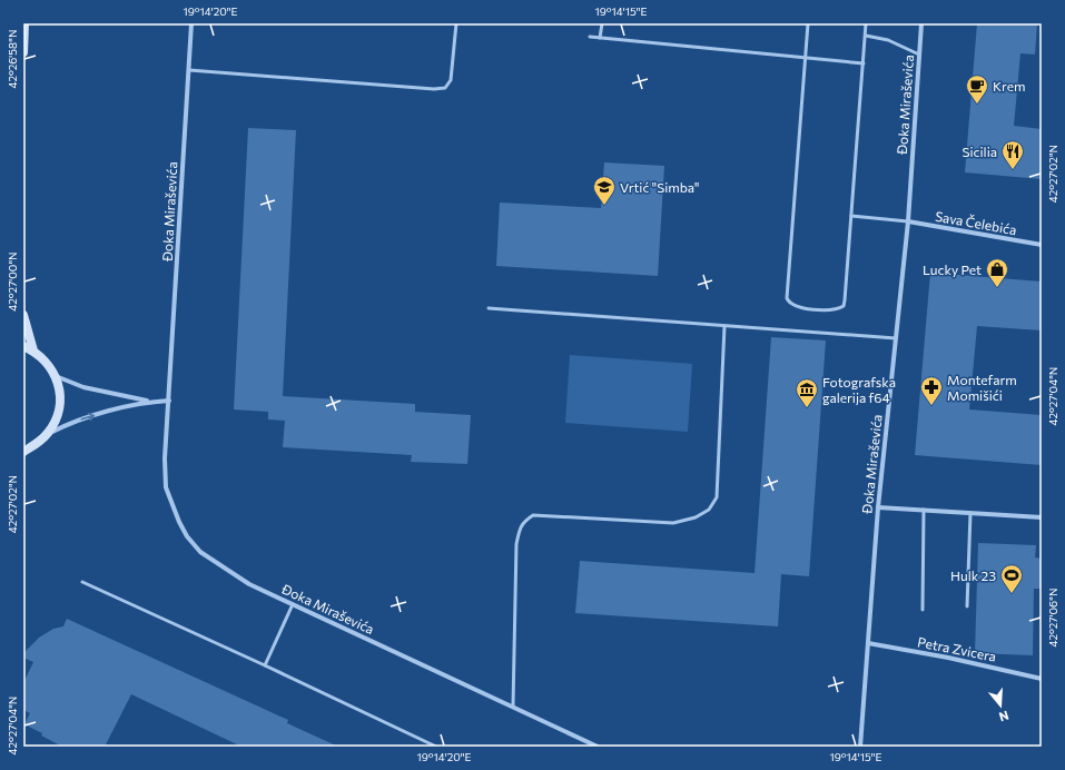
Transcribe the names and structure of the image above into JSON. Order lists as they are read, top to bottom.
{
  "streets": {
    "street": ["Đoka Miraševića", "Sava Čelebića", "Petra Zvicera"]
  },
  "crossings": [
    ["Đoka Miraševića", "Sava Čelebića"],
    ["Đoka Miraševića", "Petra Zvicera"]
  ],
  "places": {
    "cafe": ["Krem"],
    "restaurant": ["Sicilia"],
    "school or university": ["Vrtić \"Simba\""],
    "shop": ["Lucky Pet"],
    "pharmacy": ["Montefarm Momišići"],
    "museum": ["Fotografska galerija f64"],
    "sports": ["Hulk 23"]
  },
  "north": "bottom",
  "coordinates": [
    "19°14'20\"E",
    "19°14'15\"E",
    "42°26'58\"N",
    "42°27'02\"N",
    "42°27'00\"N",
    "42°27'04\"N",
    "42°27'06\"N"
  ]
}
